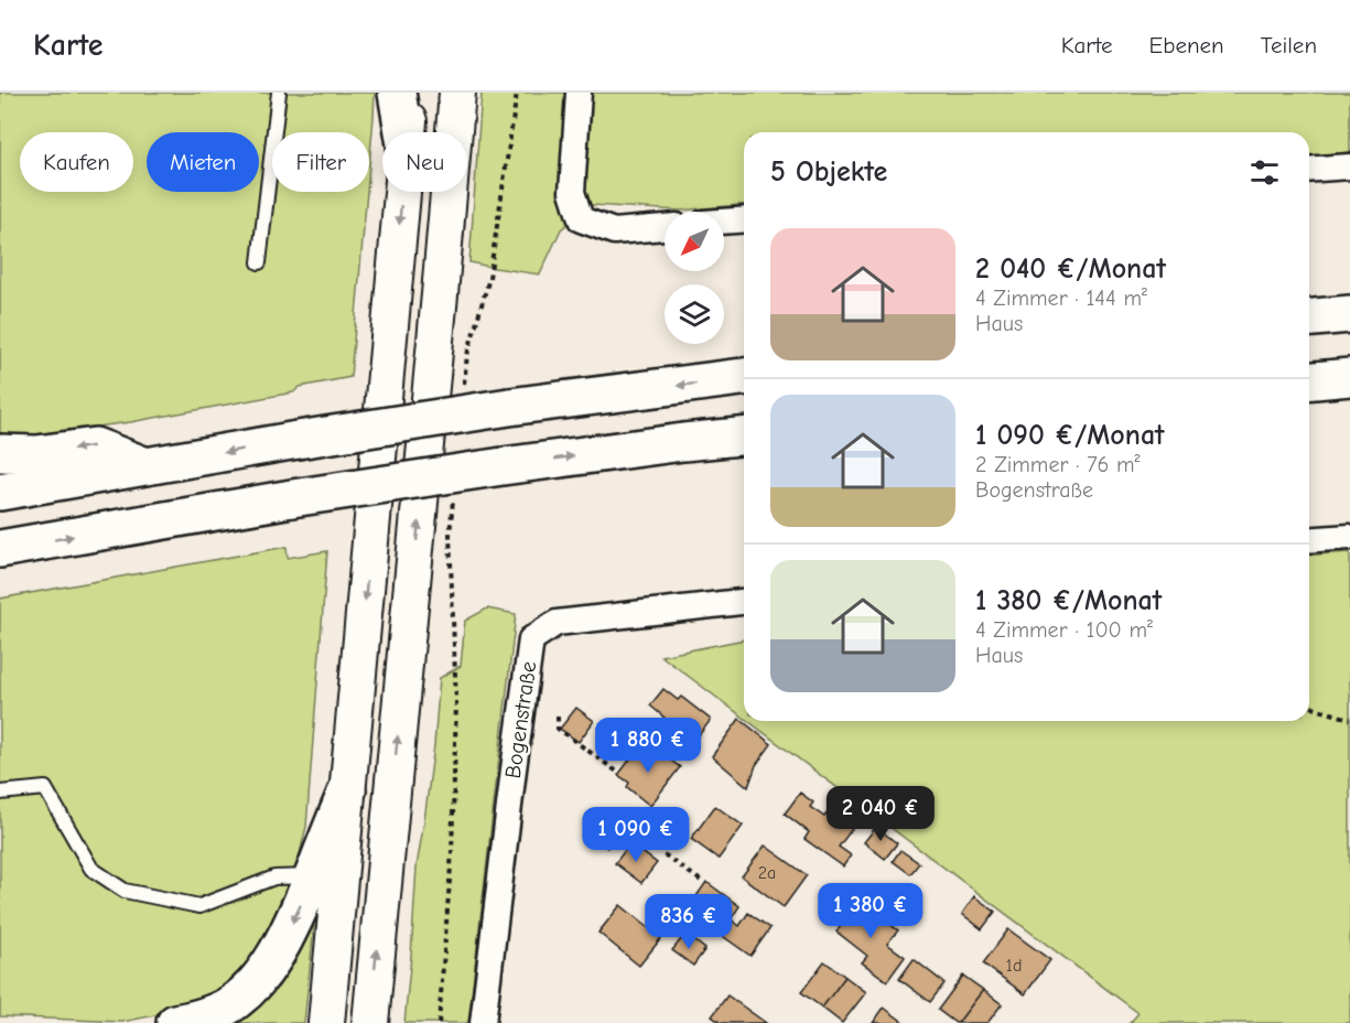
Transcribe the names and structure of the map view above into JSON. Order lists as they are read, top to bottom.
{
  "streets": {
    "street": ["Bogenstraße"]
  },
  "house_numbers": ["2a", "1d"],
  "north": "bottom left",
  "page": {
    "header": "Karte",
    "nav": ["Karte", "Ebenen", "Teilen"],
    "chip": [
      "Kaufen",
      "Mieten",
      "Filter",
      "Neu"
    ],
    "heading": "5 Objekte",
    "list": [
      {
        "name": "2 040 €/Monat",
        "note": "4 Zimmer · 144 m² · Haus"
      },
      {
        "name": "1 090 €/Monat",
        "note": "2 Zimmer · 76 m² · Bogenstraße"
      },
      {
        "name": "1 380 €/Monat",
        "note": "4 Zimmer · 100 m² · Haus"
      }
    ],
    "price": [
      "1 880 €",
      "2 040 €",
      "1 090 €",
      "1 380 €",
      "836 €"
    ]
  }
}
